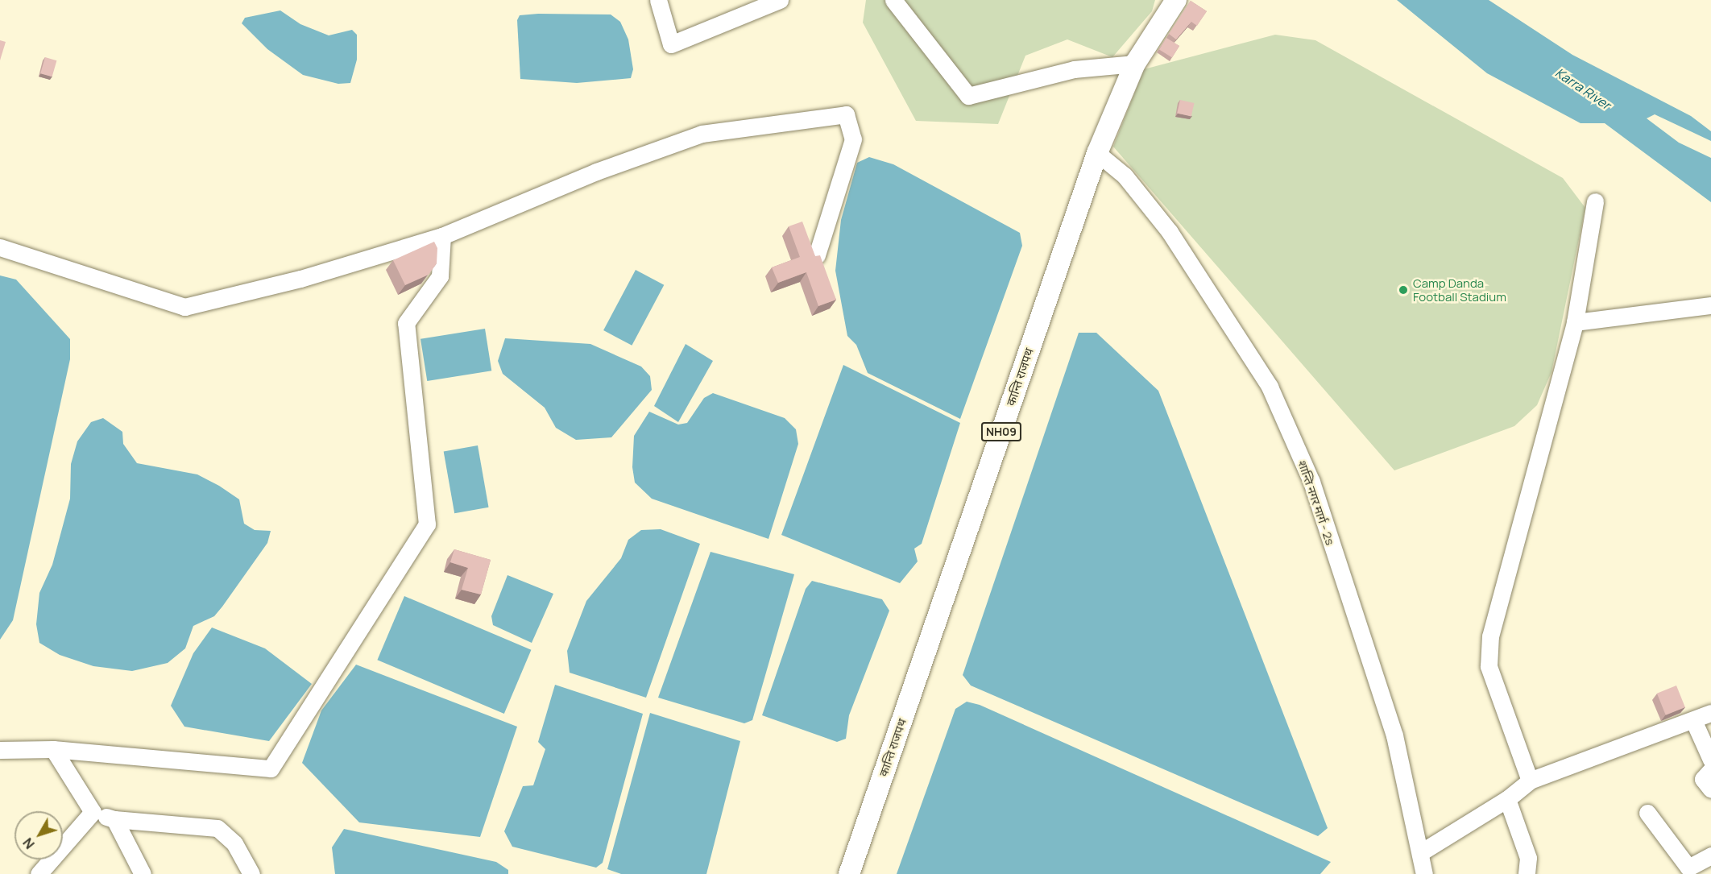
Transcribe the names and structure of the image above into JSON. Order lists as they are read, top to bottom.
{
  "streets": {
    "main road": ["कान्ति राजपथ", "NH09"],
    "street": ["शान्ति नगर मार्ग - 2s"]
  },
  "crossings": [
    ["कान्ति राजपथ", "शान्ति नगर मार्ग - 2s"]
  ],
  "water": ["Karra River"],
  "places": ["Camp Danda Football Stadium"],
  "north": "bottom left"
}
